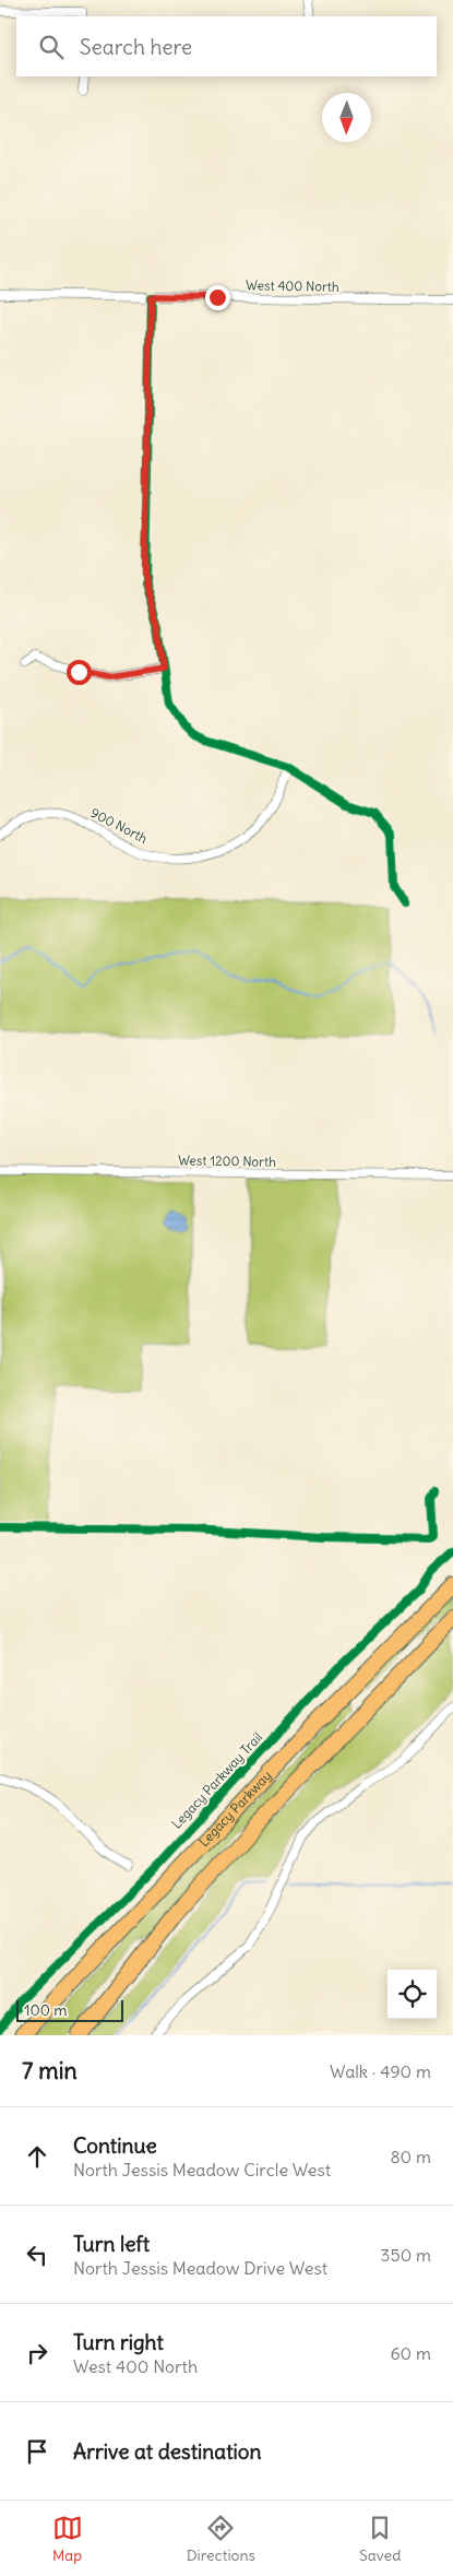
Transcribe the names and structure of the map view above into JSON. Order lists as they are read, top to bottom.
{
  "streets": {
    "highway": ["Legacy Parkway"],
    "street": ["West 400 North", "900 North", "West 1200 North"],
    "cycle path": ["Legacy Parkway Trail"]
  },
  "scale_bar": "100 m",
  "north": "bottom",
  "page": {
    "search": "Search here",
    "scale": "100 m",
    "heading": ["7 min", "Walk · 490 m"],
    "list": [
      ["Continue", "North Jessis Meadow Circle West", "80 m"],
      ["Turn left", "North Jessis Meadow Drive West", "350 m"],
      ["Turn right", "West 400 North", "60 m"],
      "Arrive at destination"
    ],
    "nav": ["Map", "Directions", "Saved"]
  }
}
